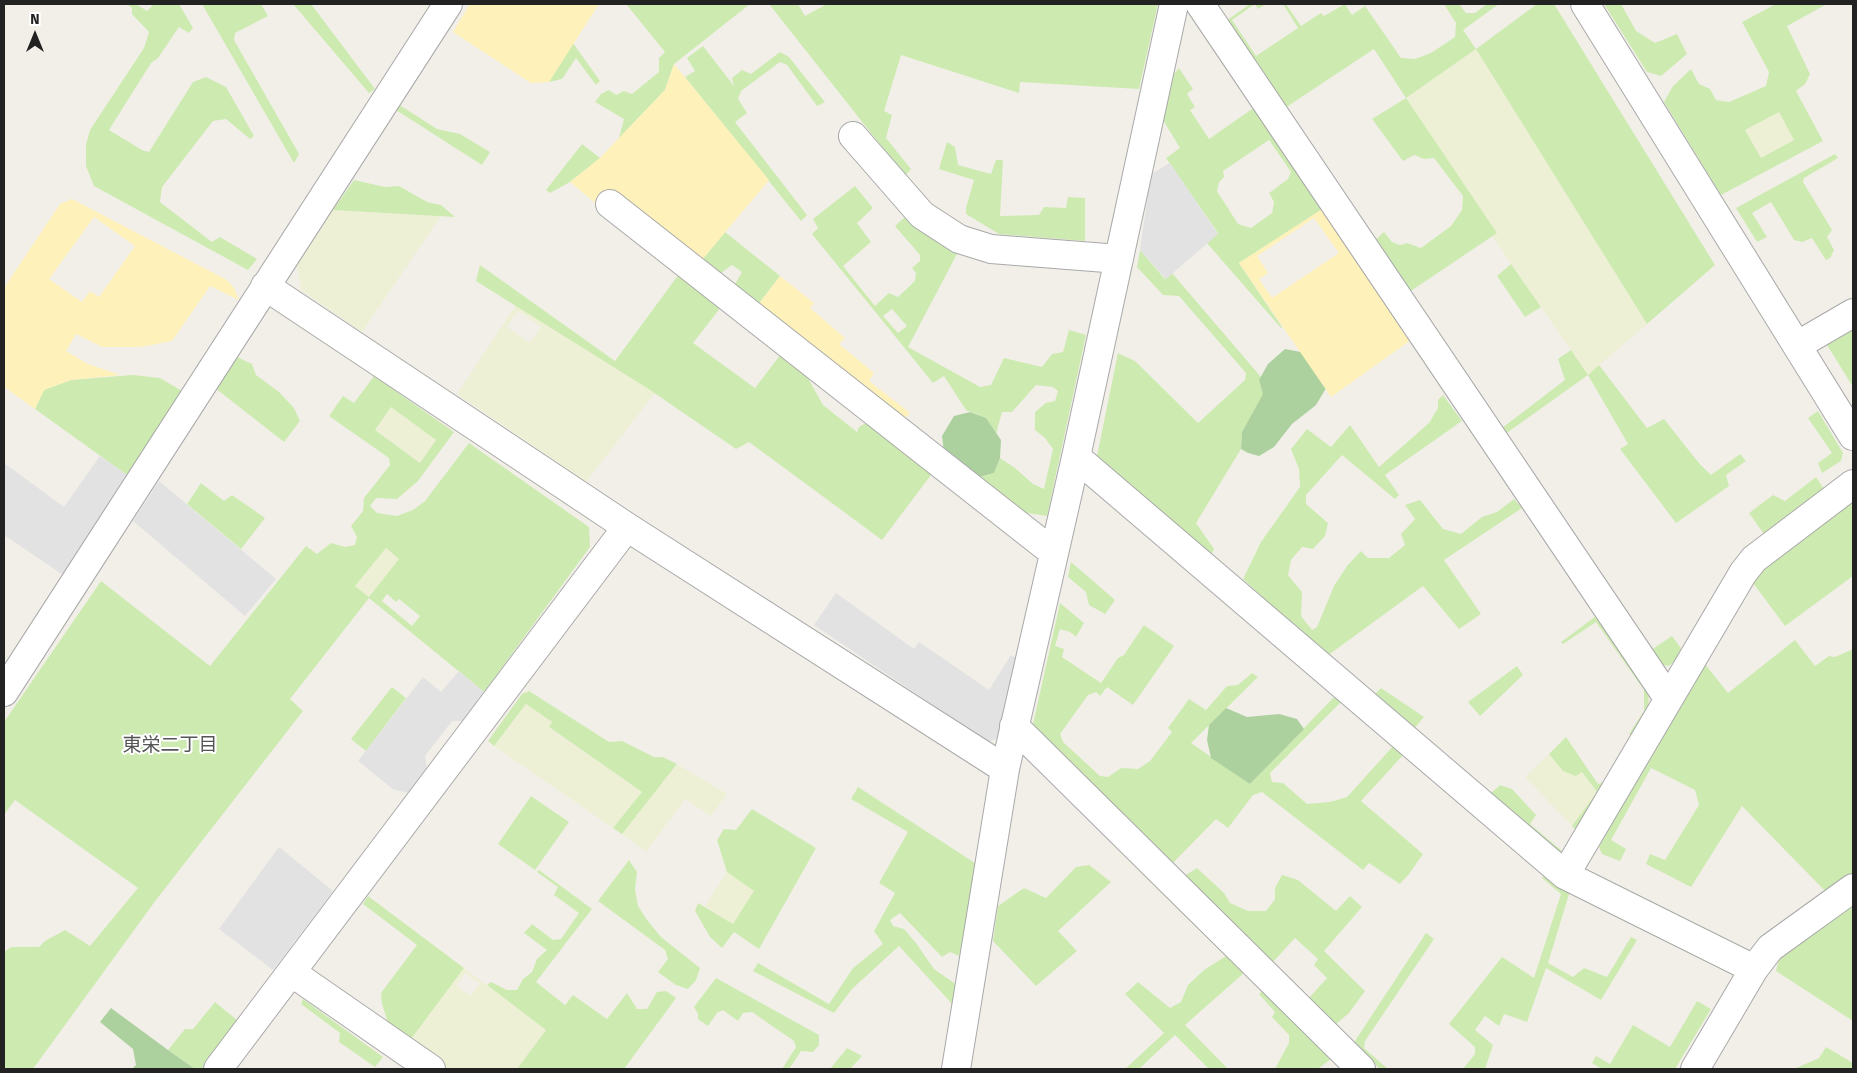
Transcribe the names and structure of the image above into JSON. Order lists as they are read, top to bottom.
{
  "districts": ["東栄二丁目"],
  "north": "top"
}
